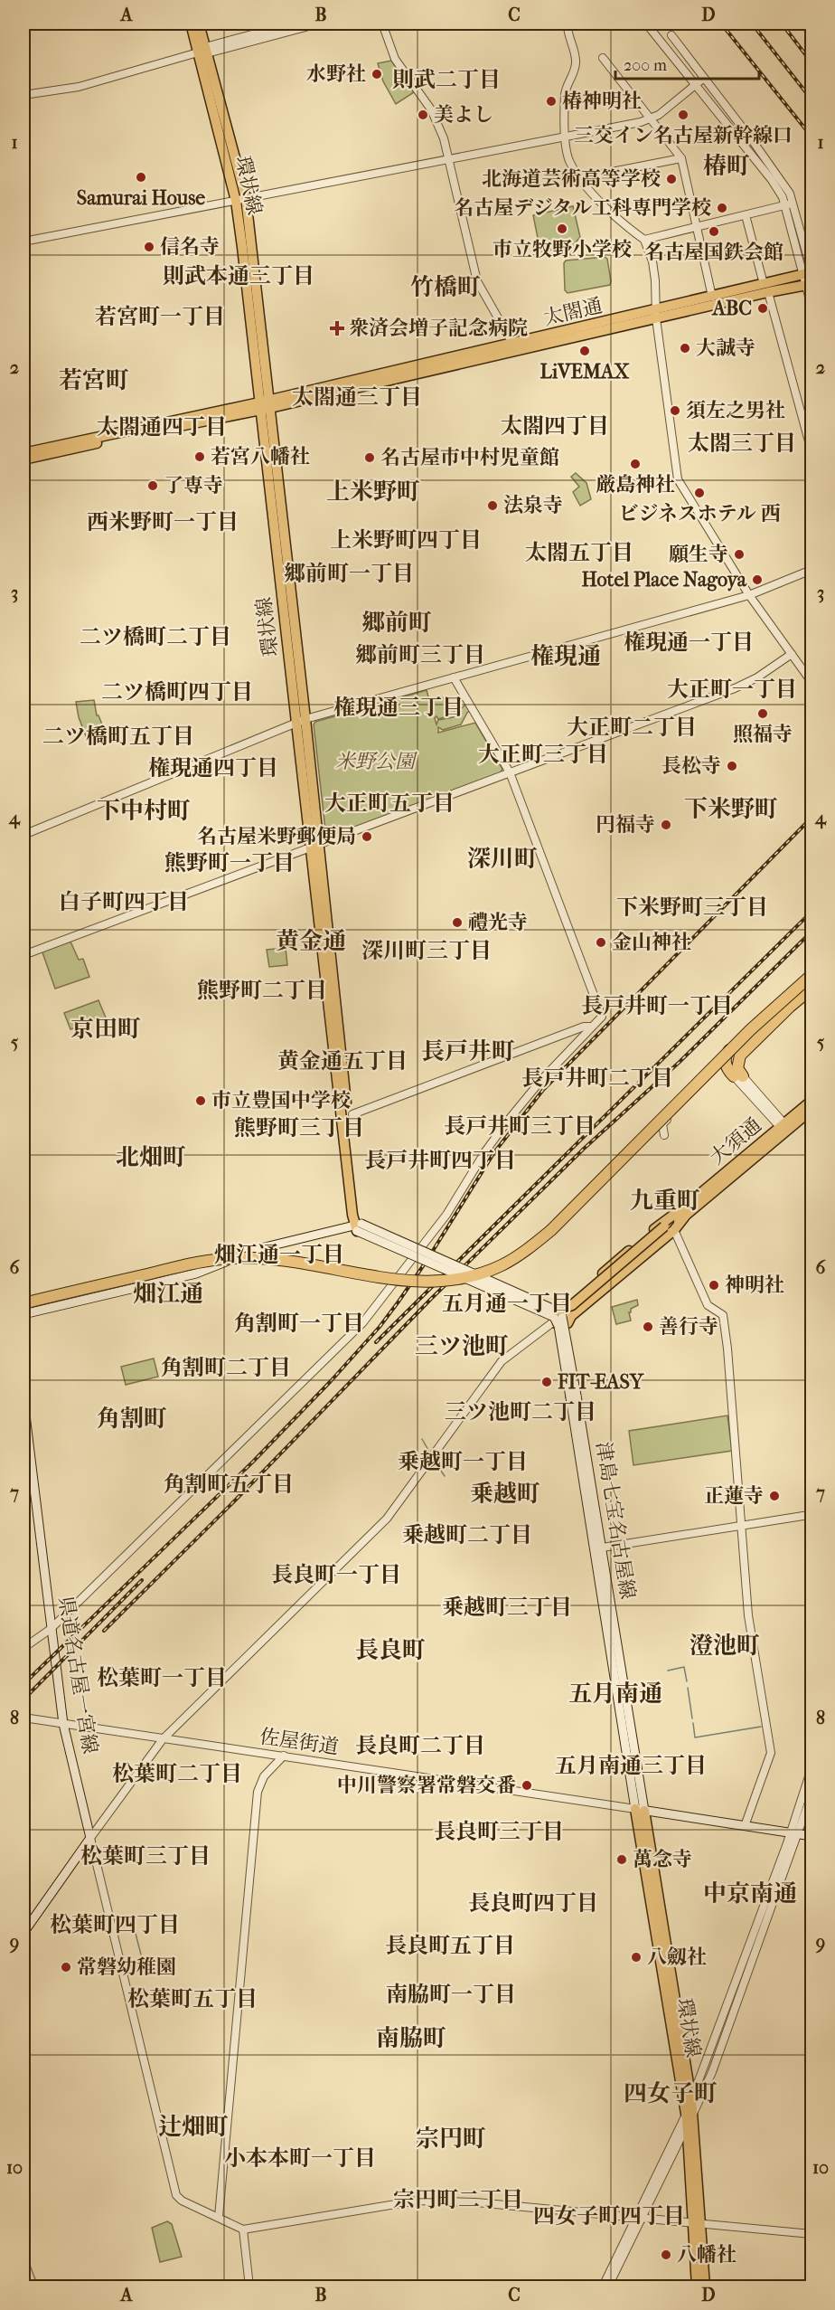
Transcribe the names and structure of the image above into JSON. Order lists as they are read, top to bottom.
{
  "streets": {
    "main road": [
      "環状線",
      "太閤通",
      "大須通",
      "津島七宝名古屋線",
      "県道名古屋一宮線"
    ],
    "street": ["佐屋街道"]
  },
  "crossings": [
    ["環状線", "太閤通"],
    ["環状線", "津島七宝名古屋線"],
    ["環状線", "佐屋街道"],
    ["大須通", "津島七宝名古屋線"],
    ["津島七宝名古屋線", "佐屋街道"],
    ["県道名古屋一宮線", "佐屋街道"]
  ],
  "districts": [
    "則武二丁目",
    "椿町",
    "則武本通三丁目",
    "竹橋町",
    "若宮町一丁目",
    "若宮町",
    "太閤通三丁目",
    "太閤四丁目",
    "太閤通四丁目",
    "太閤三丁目",
    "上米野町",
    "西米野町一丁目",
    "上米野町四丁目",
    "太閤五丁目",
    "郷前町一丁目",
    "郷前町",
    "二ツ橋町二丁目",
    "権現通一丁目",
    "郷前町三丁目",
    "権現通",
    "大正町一丁目",
    "二ツ橋町四丁目",
    "権現通三丁目",
    "大正町二丁目",
    "二ツ橋町五丁目",
    "大正町三丁目",
    "権現通四丁目",
    "大正町五丁目",
    "下米野町",
    "下中村町",
    "深川町",
    "熊野町一丁目",
    "白子町四丁目",
    "下米野町三丁目",
    "黄金通",
    "深川町三丁目",
    "熊野町二丁目",
    "長戸井町一丁目",
    "京田町",
    "長戸井町",
    "黄金通五丁目",
    "長戸井町二丁目",
    "長戸井町三丁目",
    "熊野町三丁目",
    "北畑町",
    "長戸井町四丁目",
    "九重町",
    "畑江通一丁目",
    "畑江通",
    "五月通一丁目",
    "角割町一丁目",
    "三ツ池町",
    "角割町二丁目",
    "三ツ池町二丁目",
    "角割町",
    "乗越町一丁目",
    "角割町五丁目",
    "乗越町",
    "乗越町二丁目",
    "長良町一丁目",
    "乗越町三丁目",
    "澄池町",
    "長良町",
    "松葉町一丁目",
    "五月南通",
    "長良町二丁目",
    "五月南通三丁目",
    "松葉町二丁目",
    "長良町三丁目",
    "松葉町三丁目",
    "中京南通",
    "長良町四丁目",
    "松葉町四丁目",
    "長良町五丁目",
    "南脇町一丁目",
    "松葉町五丁目",
    "南脇町",
    "四女子町",
    "辻畑町",
    "宗円町",
    "小本本町一丁目",
    "宗円町二丁目",
    "四女子町四丁目"
  ],
  "parks": ["米野公園"],
  "places": {
    "other": [
      "水野社",
      "椿神明社",
      "美よし",
      "三交イン名古屋新幹線口",
      "Samurai House",
      "北海道芸術高等学校",
      "名古屋デジタル工科専門学校",
      "市立牧野小学校",
      "名古屋国鉄会館",
      "信名寺",
      "ABC",
      "大誠寺",
      "LiVEMAX",
      "須左之男社",
      "若宮八幡社",
      "名古屋市中村児童館",
      "厳島神社",
      "了専寺",
      "ビジネスホテル 西",
      "法泉寺",
      "願生寺",
      "Hotel Place Nagoya",
      "照福寺",
      "長松寺",
      "円福寺",
      "名古屋米野郵便局",
      "禮光寺",
      "金山神社",
      "市立豊国中学校",
      "神明社",
      "善行寺",
      "FIT-EASY",
      "正蓮寺",
      "中川警察署常磐交番",
      "萬念寺",
      "八劔社",
      "常磐幼稚園",
      "八幡社"
    ],
    "health": ["衆済会増子記念病院"]
  },
  "scale_bar": "200 m",
  "grid": {
    "columns": [
      "A",
      "B",
      "C",
      "D"
    ],
    "rows": [
      "1",
      "2",
      "3",
      "4",
      "5",
      "6",
      "7",
      "8",
      "9",
      "10"
    ]
  }
}
